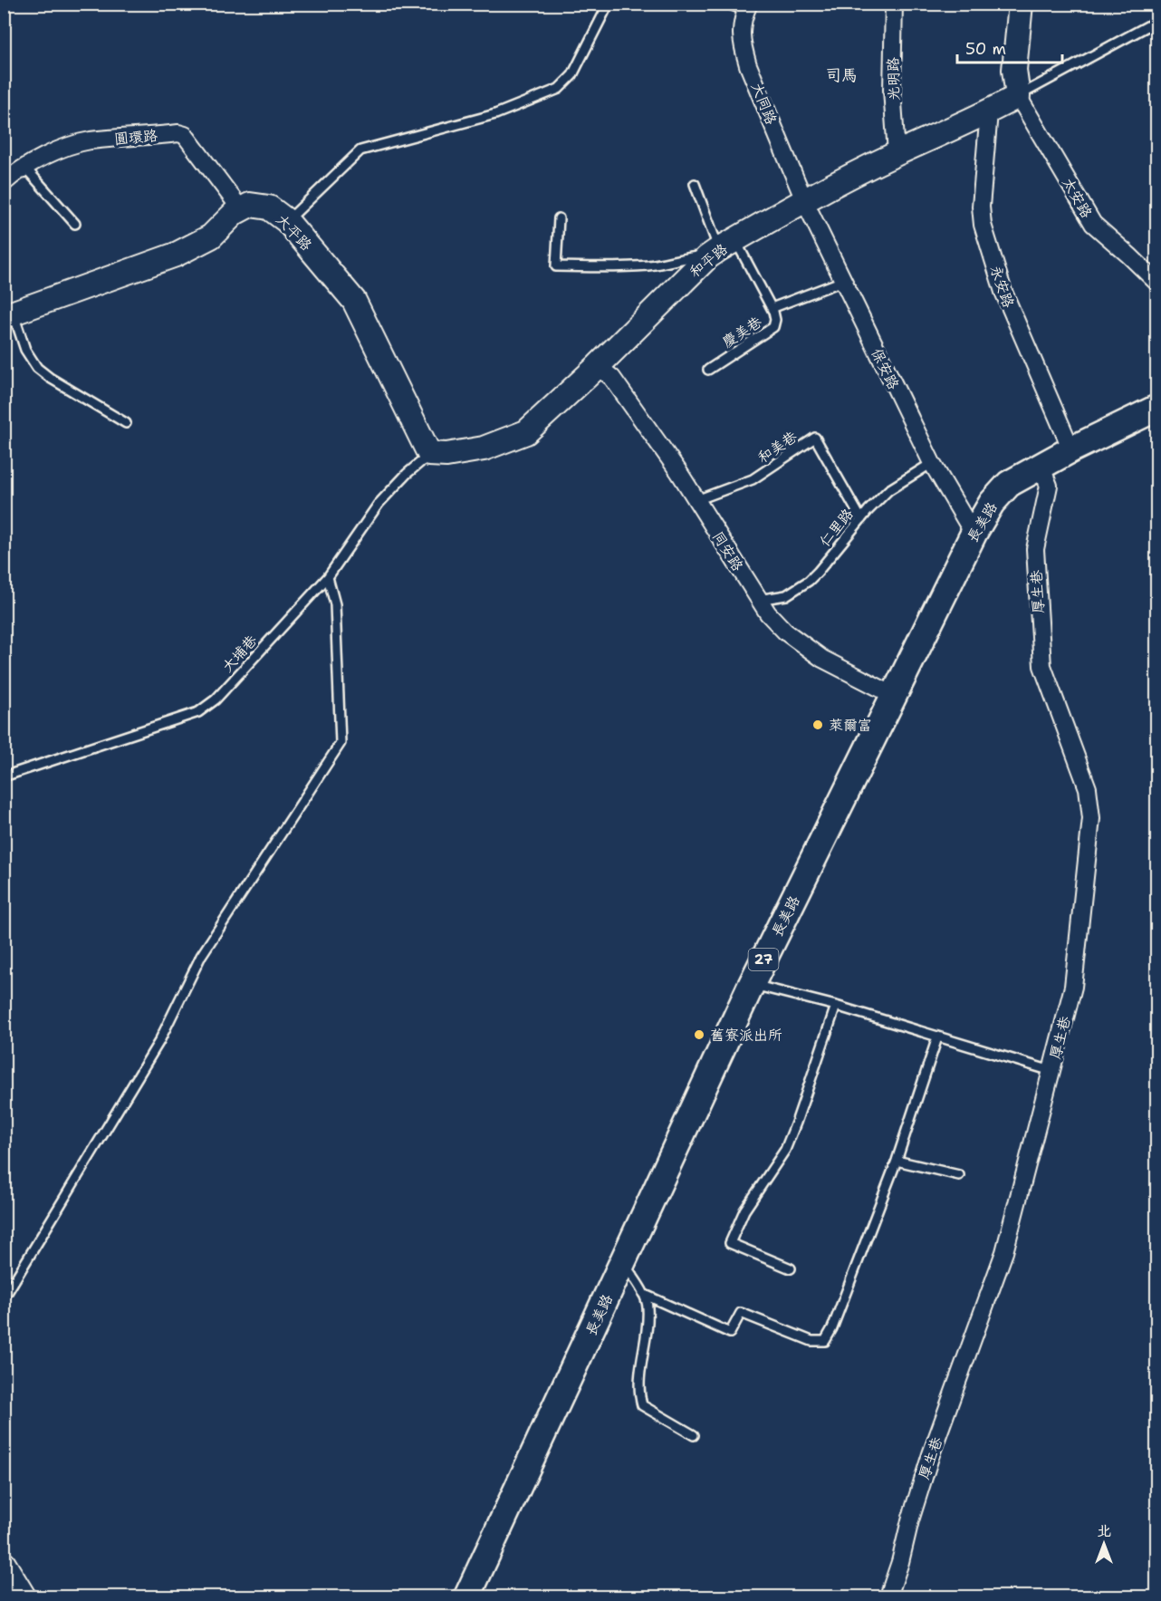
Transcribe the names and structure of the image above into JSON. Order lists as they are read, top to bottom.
{
  "streets": {
    "main road": ["長美路", "27"],
    "street": [
      "光明路",
      "大同路",
      "圓環路",
      "太安路",
      "大平路",
      "和平路",
      "永安路",
      "保安路",
      "同安路",
      "厚生巷"
    ],
    "lane": [
      "慶美巷",
      "和美巷",
      "仁里路",
      "大埔巷"
    ]
  },
  "crossings": [
    ["光明路", "和平路"],
    ["大同路", "和平路"],
    ["大同路", "保安路"],
    ["圓環路", "大平路"],
    ["太安路", "和平路"],
    ["大平路", "和平路"],
    ["大平路", "大埔巷"],
    ["和平路", "永安路"],
    ["和平路", "慶美巷"],
    ["和平路", "保安路"],
    ["和平路", "同安路"],
    ["和平路", "大埔巷"],
    ["永安路", "長美路"],
    ["慶美巷", "保安路"],
    ["保安路", "長美路"],
    ["保安路", "仁里路"],
    ["和美巷", "仁里路"],
    ["和美巷", "同安路"],
    ["長美路", "同安路"],
    ["長美路", "厚生巷"],
    ["仁里路", "同安路"]
  ],
  "districts": ["司馬"],
  "places": ["萊爾富", "舊寮派出所"],
  "scale_bar": "50 m",
  "north": "top"
}
